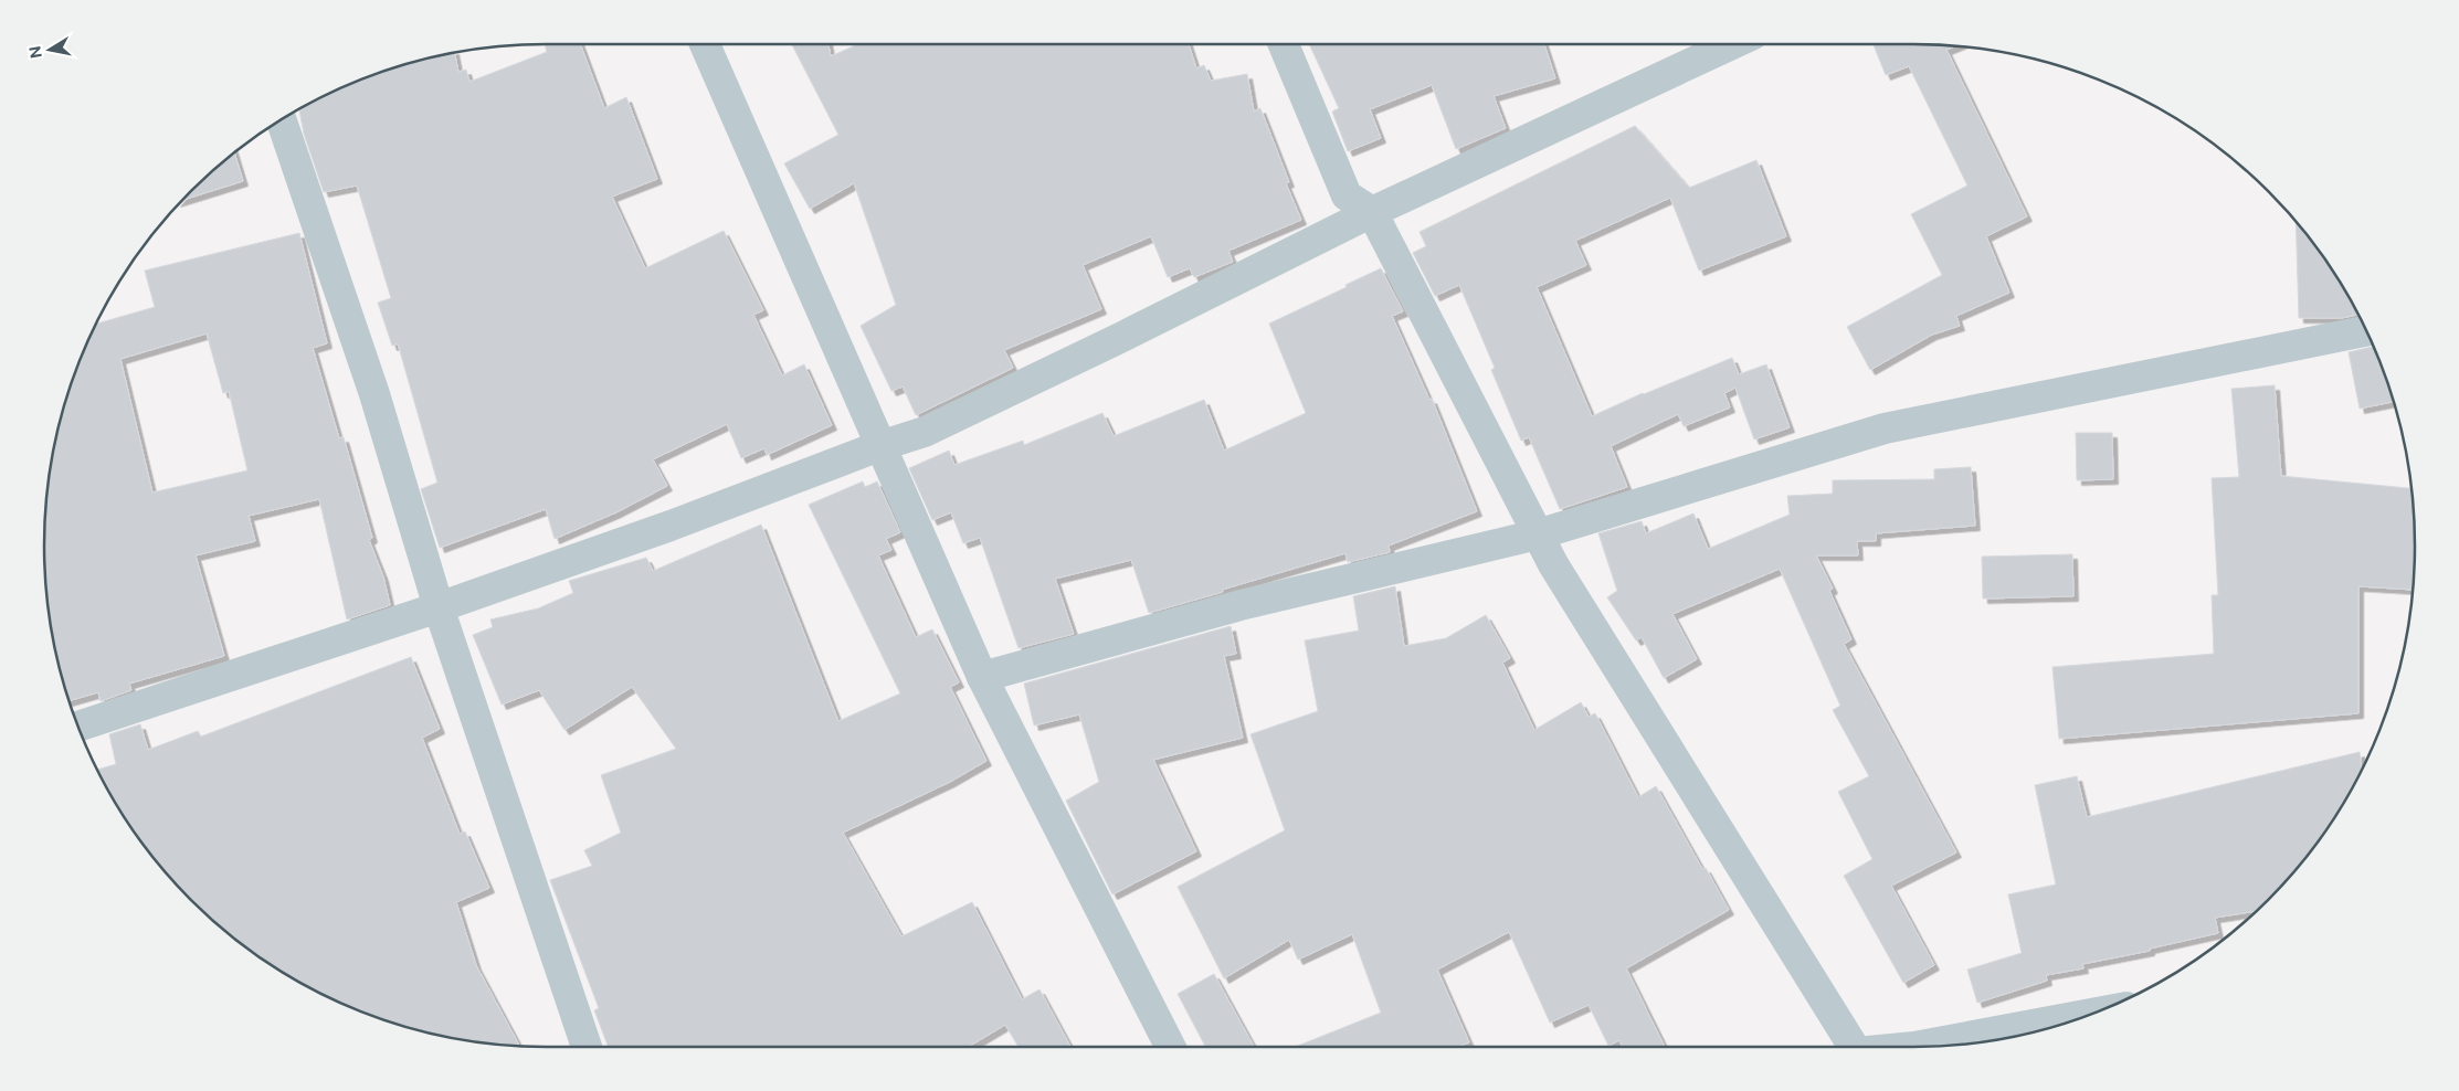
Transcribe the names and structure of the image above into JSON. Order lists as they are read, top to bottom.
{
  "north": "left"
}
